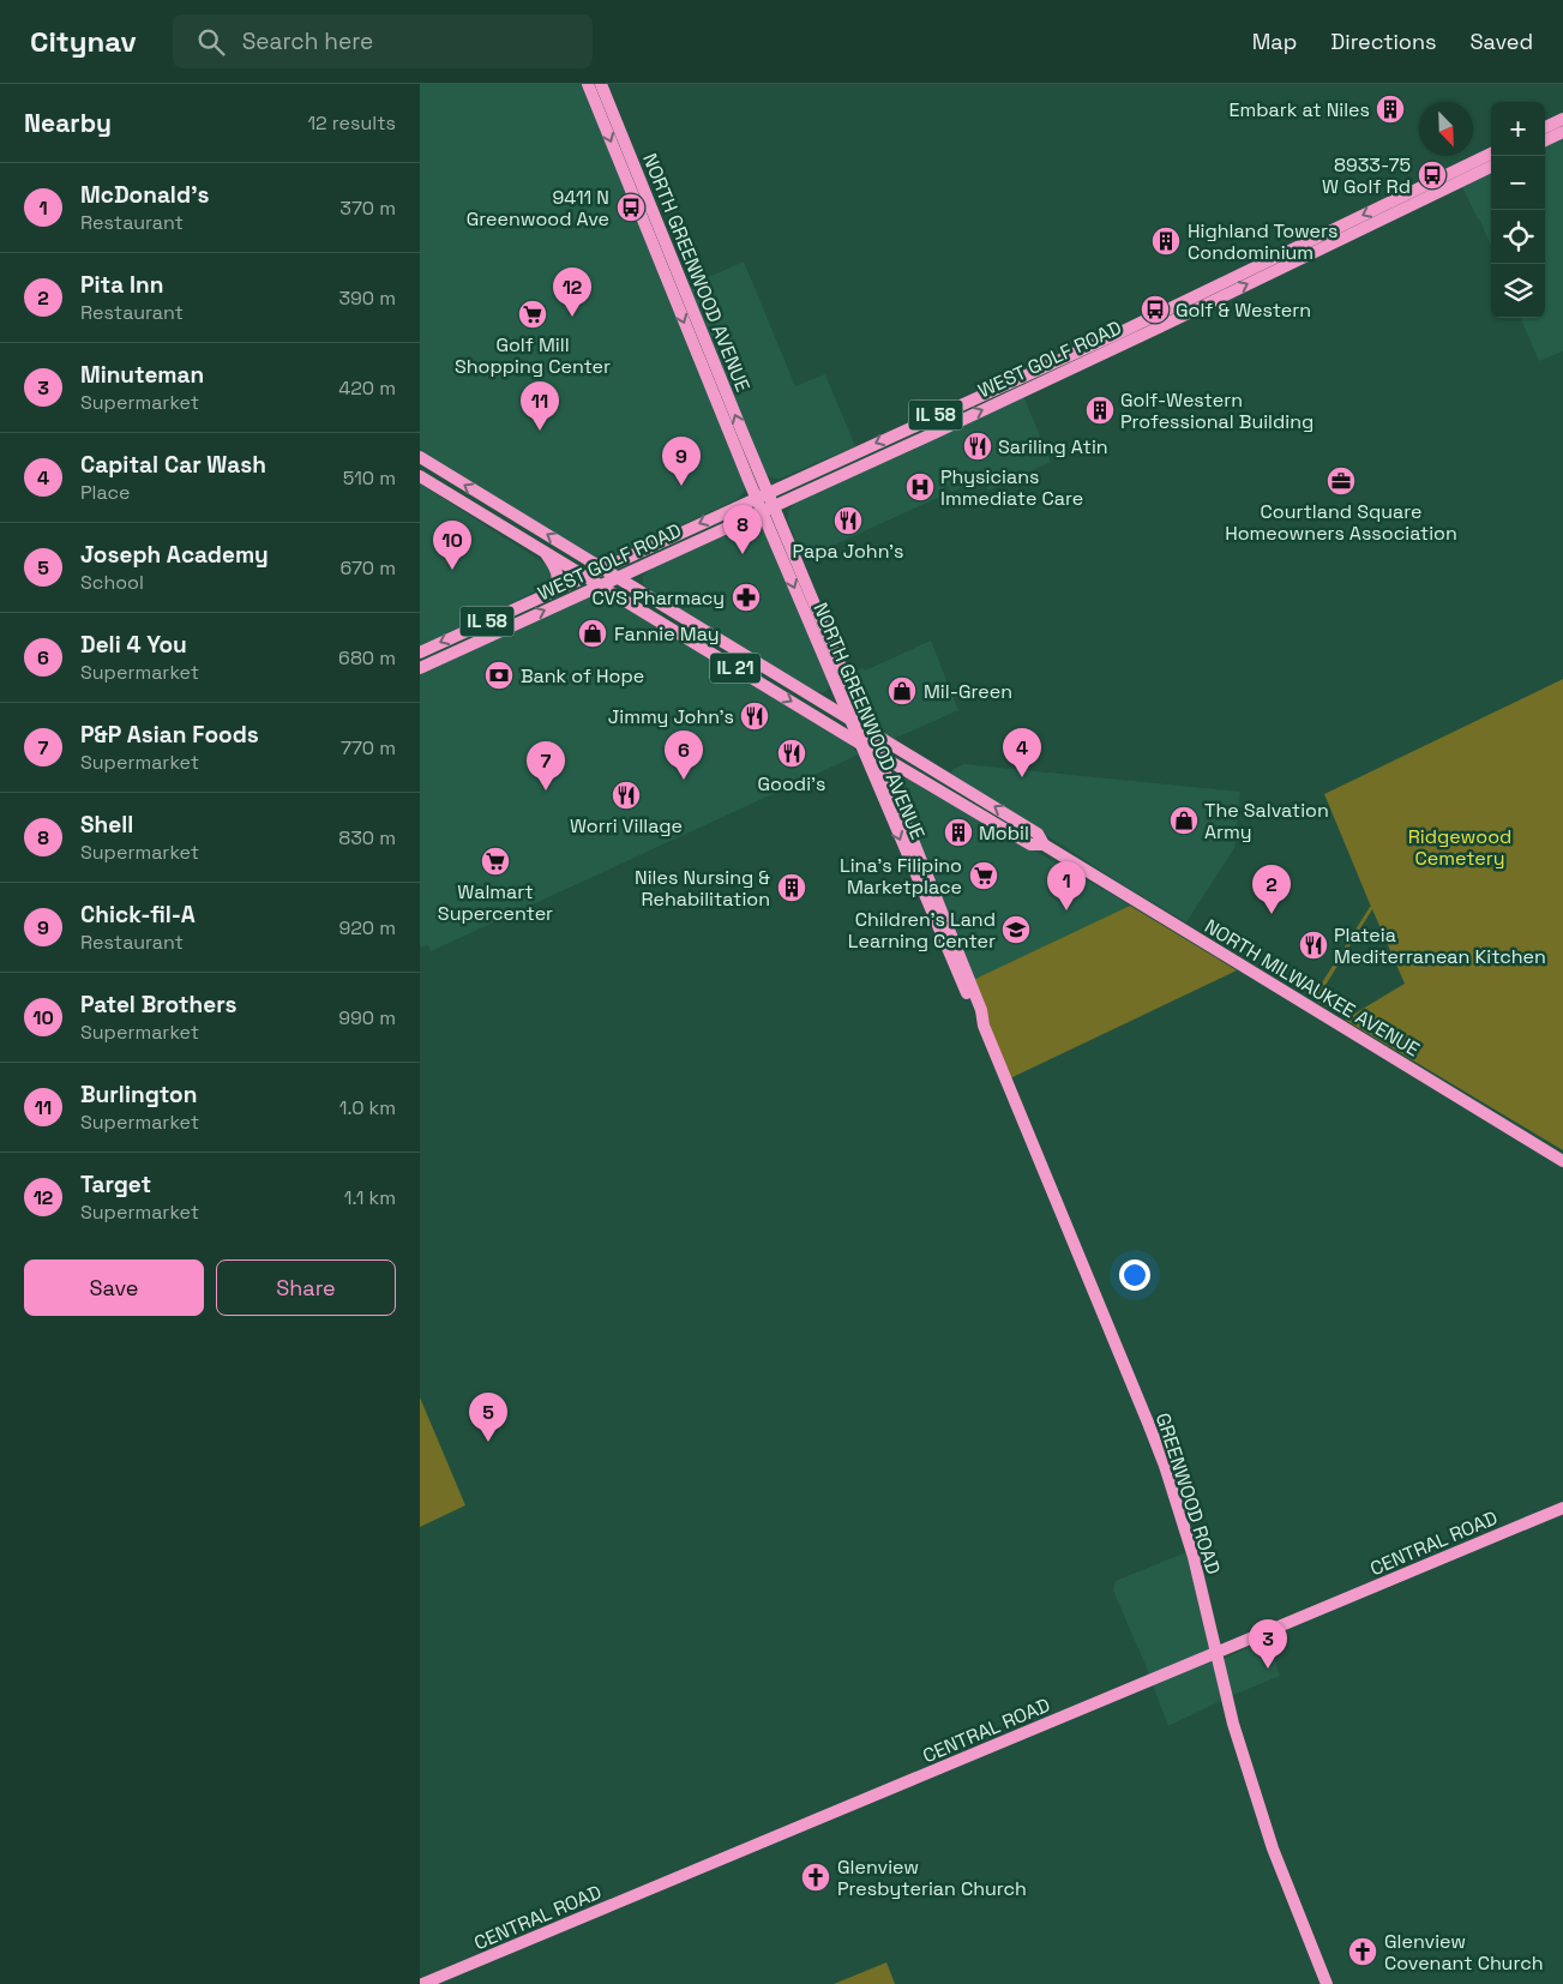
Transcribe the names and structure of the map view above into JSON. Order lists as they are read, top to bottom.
{
  "streets": {
    "main road": [
      "NORTH GREENWOOD AVENUE",
      "WEST GOLF ROAD",
      "IL 58",
      "IL 21",
      "NORTH MILWAUKEE AVENUE",
      "GREENWOOD ROAD",
      "CENTRAL ROAD"
    ]
  },
  "crossings": [
    ["NORTH GREENWOOD AVENUE", "WEST GOLF ROAD"],
    ["NORTH GREENWOOD AVENUE", "NORTH MILWAUKEE AVENUE"],
    ["NORTH GREENWOOD AVENUE", "GREENWOOD ROAD"],
    ["WEST GOLF ROAD", "NORTH MILWAUKEE AVENUE"],
    ["GREENWOOD ROAD", "CENTRAL ROAD"]
  ],
  "parks": ["Ridgewood Cemetery"],
  "places": {
    "building": [
      "Embark at Niles",
      "Highland Towers Condominium",
      "Golf-Western Professional Building",
      "Mobil",
      "Niles Nursing & Rehabilitation"
    ],
    "bus stop": ["8933-75 W Golf Rd", "9411 N Greenwood Ave", "Golf & Western"],
    "supermarket": ["Golf Mill Shopping Center", "Walmart Supercenter", "Lina's Filipino Marketplace"],
    "restaurant": [
      "Sariling Atin",
      "Papa John's",
      "Jimmy John's",
      "Goodi's",
      "Worri Village",
      "Plateia Mediterranean Kitchen"
    ],
    "office": ["Courtland Square Homeowners Association"],
    "hospital": ["Physicians Immediate Care"],
    "pharmacy": ["CVS Pharmacy"],
    "shop": ["Fannie May", "Mil-Green", "The Salvation Army"],
    "bank": ["Bank of Hope"],
    "school or university": ["Children's Land Learning Center"],
    "church": ["Glenview Presbyterian Church", "Glenview Covenant Church"]
  },
  "north": "bottom right",
  "page": {
    "header": "Citynav",
    "search": "Search here",
    "nav": ["Map", "Directions", "Saved"],
    "heading": ["Nearby", "12 results"],
    "map_buttons": ["+", "−"],
    "list": [
      {
        "mark": "1",
        "name": "McDonald's",
        "note": "Restaurant",
        "value": "370 m"
      },
      {
        "mark": "2",
        "name": "Pita Inn",
        "note": "Restaurant",
        "value": "390 m"
      },
      {
        "mark": "3",
        "name": "Minuteman",
        "note": "Supermarket",
        "value": "420 m"
      },
      {
        "mark": "4",
        "name": "Capital Car Wash",
        "note": "Place",
        "value": "510 m"
      },
      {
        "mark": "5",
        "name": "Joseph Academy",
        "note": "School",
        "value": "670 m"
      },
      {
        "mark": "6",
        "name": "Deli 4 You",
        "note": "Supermarket",
        "value": "680 m"
      },
      {
        "mark": "7",
        "name": "P&P Asian Foods",
        "note": "Supermarket",
        "value": "770 m"
      },
      {
        "mark": "8",
        "name": "Shell",
        "note": "Supermarket",
        "value": "830 m"
      },
      {
        "mark": "9",
        "name": "Chick-fil-A",
        "note": "Restaurant",
        "value": "920 m"
      },
      {
        "mark": "10",
        "name": "Patel Brothers",
        "note": "Supermarket",
        "value": "990 m"
      },
      {
        "mark": "11",
        "name": "Burlington",
        "note": "Supermarket",
        "value": "1.0 km"
      },
      {
        "mark": "12",
        "name": "Target",
        "note": "Supermarket",
        "value": "1.1 km"
      }
    ],
    "pins": [
      "12",
      "11",
      "9",
      "8",
      "10",
      "4",
      "6",
      "7",
      "1",
      "2",
      "5",
      "3"
    ],
    "buttons": ["Save", "Share"]
  }
}
